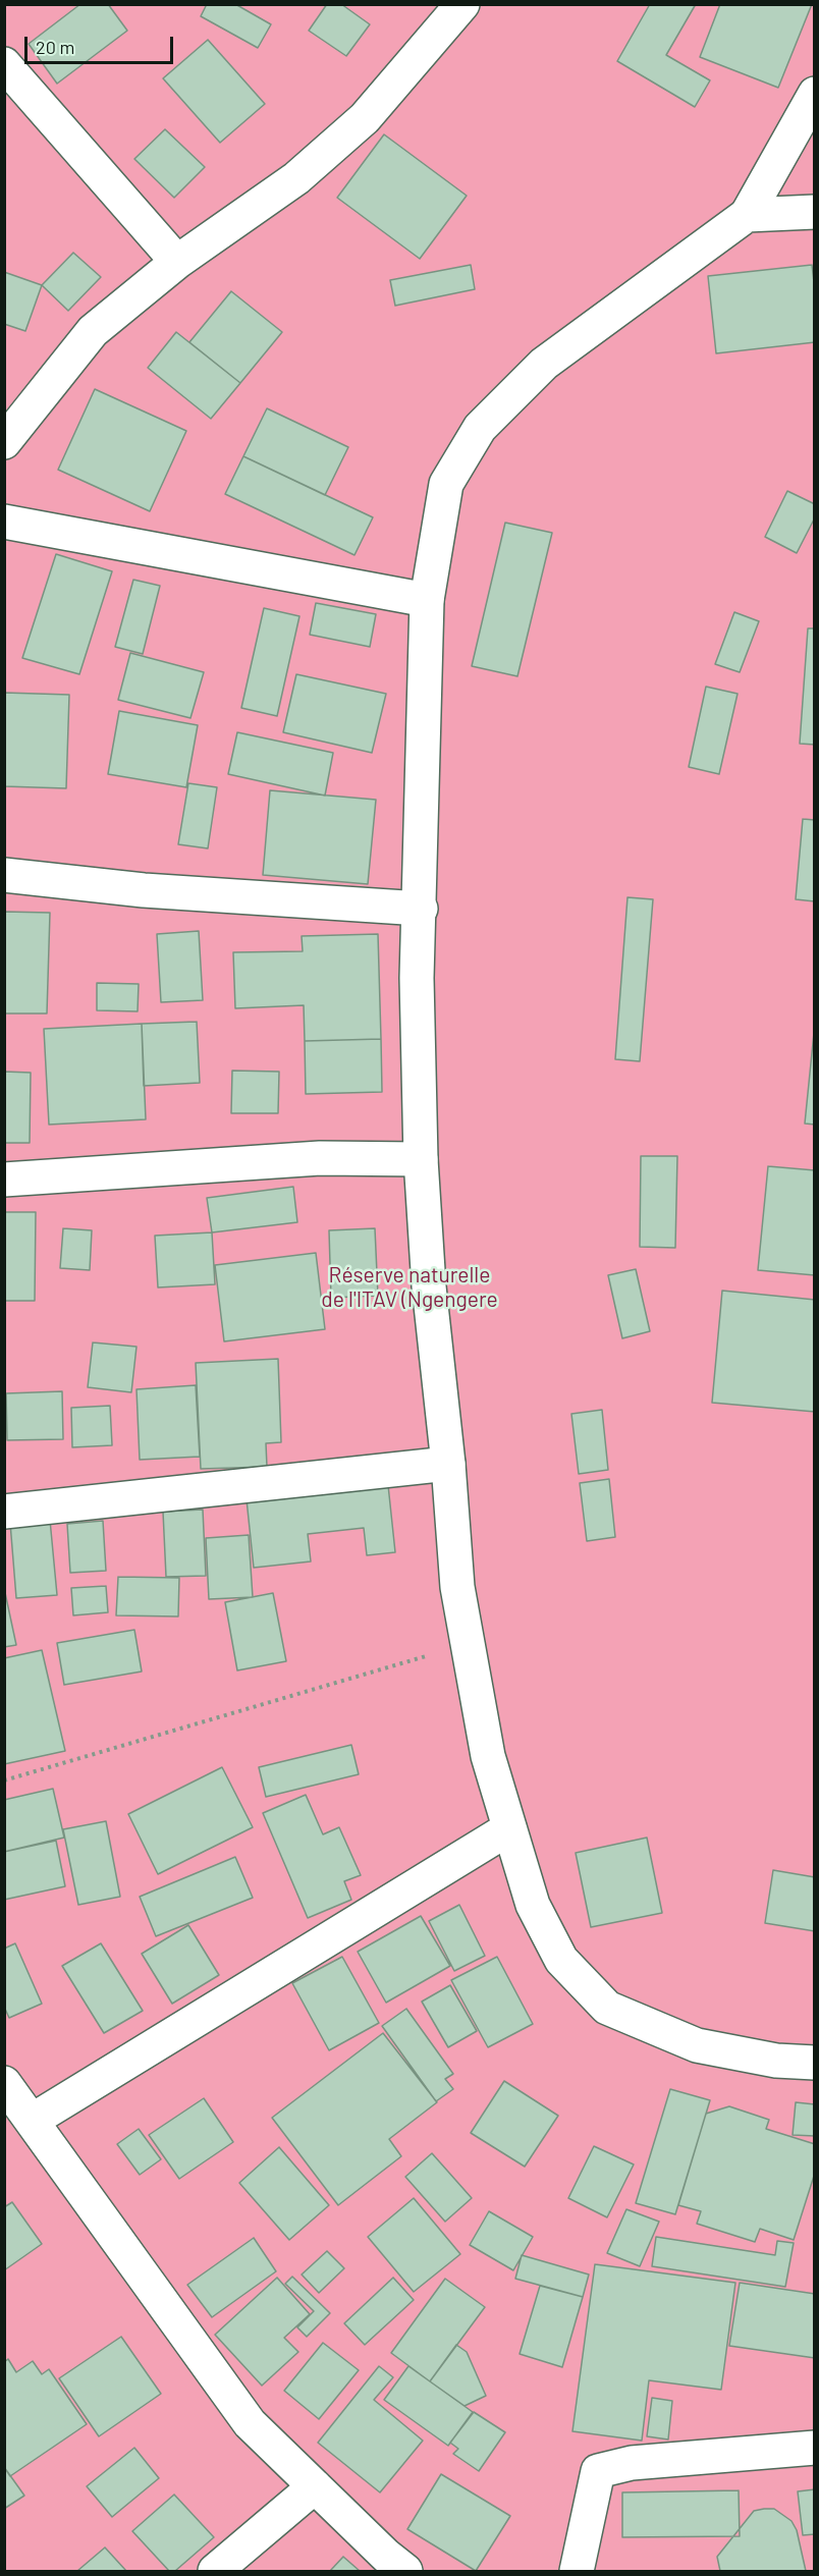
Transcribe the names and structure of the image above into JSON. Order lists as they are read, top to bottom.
{
  "parks": ["Réserve naturelle de l'ITAV (Ngengere"],
  "scale_bar": "20 m"
}
